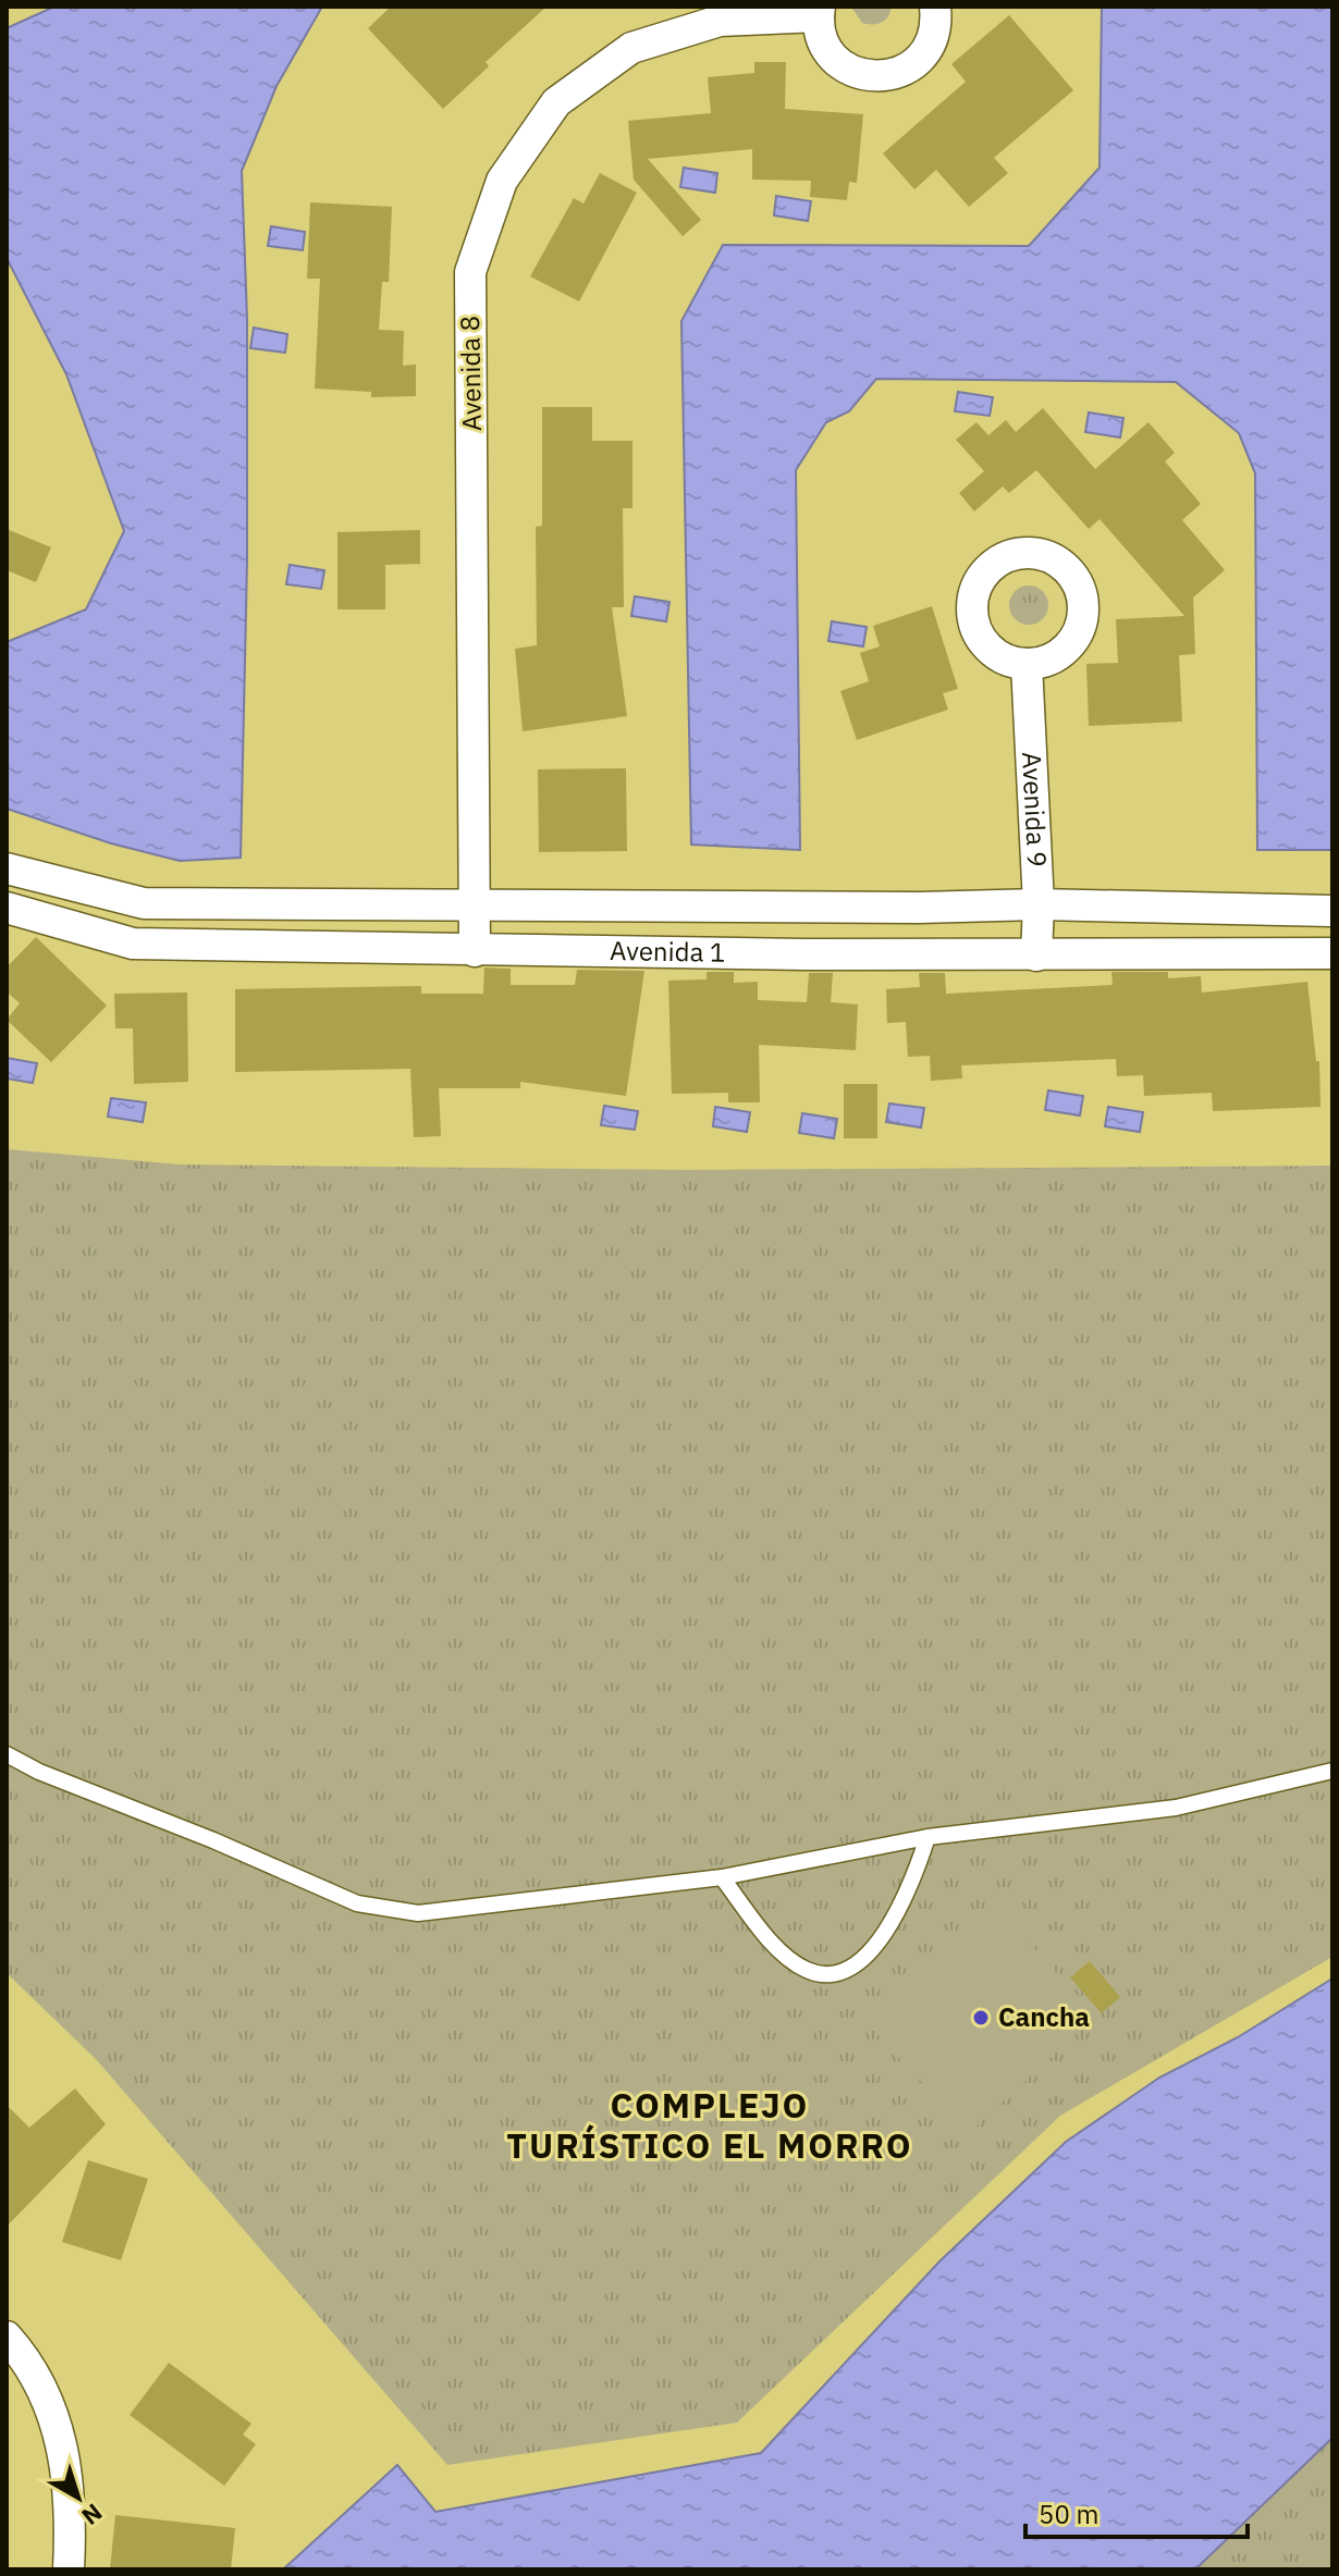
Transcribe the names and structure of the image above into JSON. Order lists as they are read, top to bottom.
{
  "streets": {
    "street": ["Avenida 8", "Avenida 9", "Avenida 1"]
  },
  "crossings": [
    ["Avenida 8", "Avenida 1"],
    ["Avenida 9", "Avenida 1"]
  ],
  "districts": ["COMPLEJO TURÍSTICO EL MORRO"],
  "places": ["Cancha"],
  "scale_bar": "50 m",
  "north": "bottom right"
}
